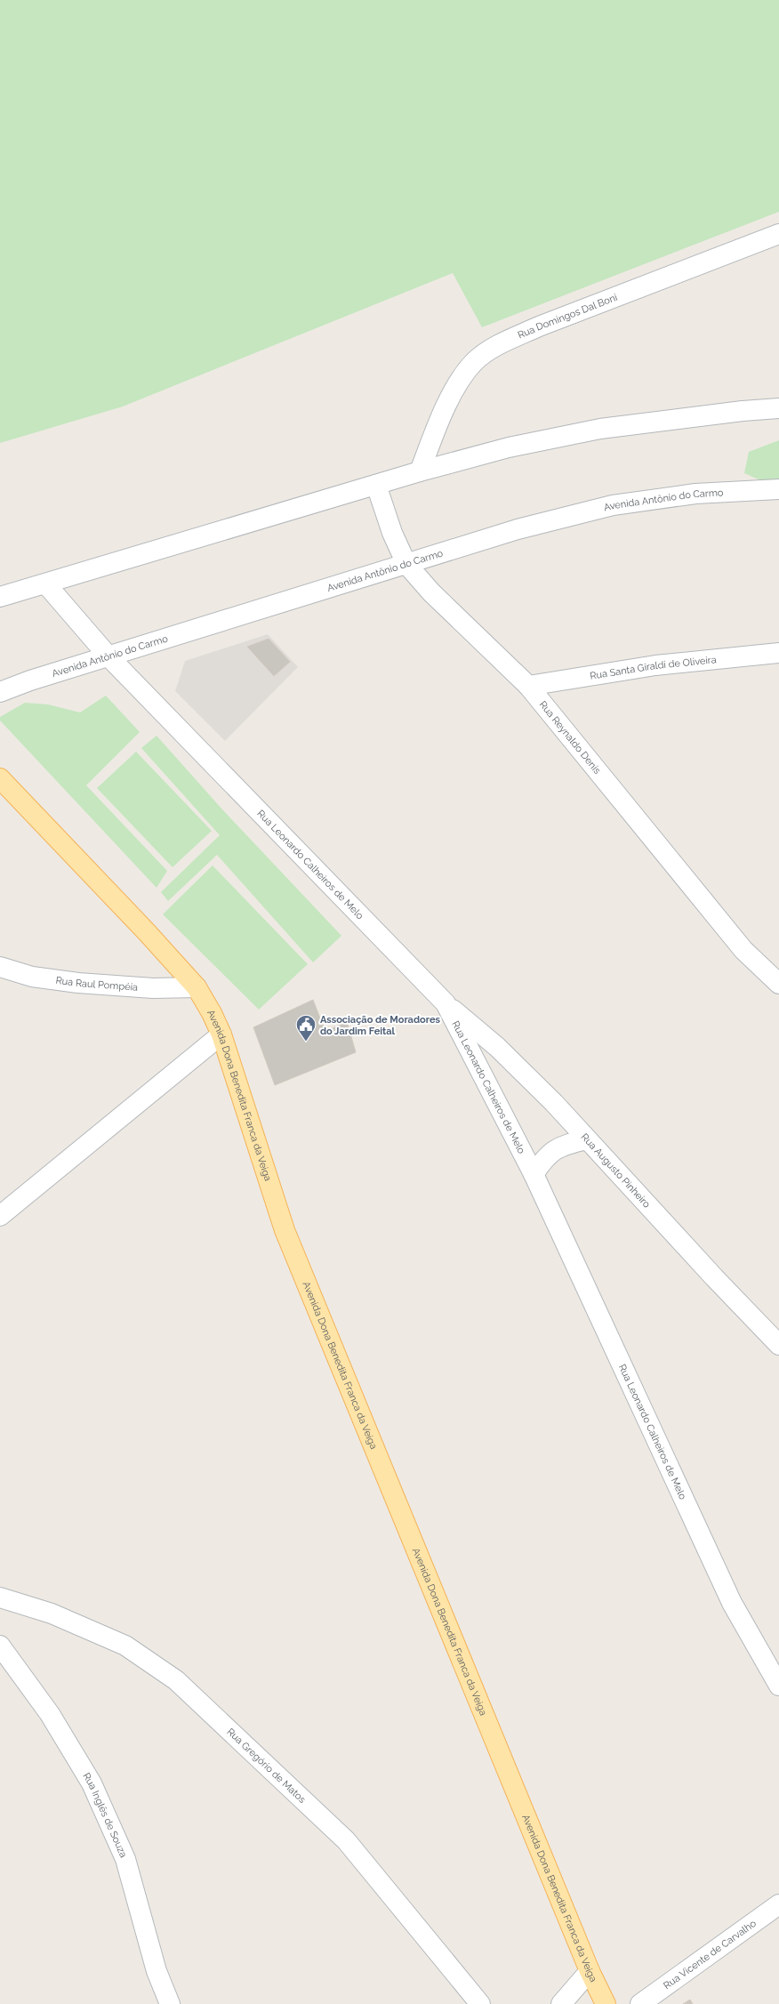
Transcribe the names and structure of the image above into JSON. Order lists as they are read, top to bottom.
{
  "streets": {
    "main road": ["Avenida Dona Benedita Franca da Veiga"],
    "street": [
      "Rua Domingos Dal Boni",
      "Avenida Antônio do Carmo",
      "Rua Santa Giraldi de Oliveira",
      "Rua Reynaldo Denis",
      "Rua Leonardo Calheiros de Melo",
      "Rua Raul Pompéia",
      "Rua Augusto Pinheiro",
      "Rua Gregório de Matos",
      "Rua Inglês de Souza",
      "Rua Vicente de Carvalho"
    ]
  },
  "crossings": [
    ["Avenida Antônio do Carmo", "Rua Reynaldo Denis"],
    ["Avenida Antônio do Carmo", "Rua Leonardo Calheiros de Melo"],
    ["Rua Santa Giraldi de Oliveira", "Rua Reynaldo Denis"],
    ["Rua Leonardo Calheiros de Melo", "Rua Augusto Pinheiro"],
    ["Rua Raul Pompéia", "Avenida Dona Benedita Franca da Veiga"]
  ],
  "places": {
    "public building": ["Associação de Moradores do Jardim Feital"]
  }
}
